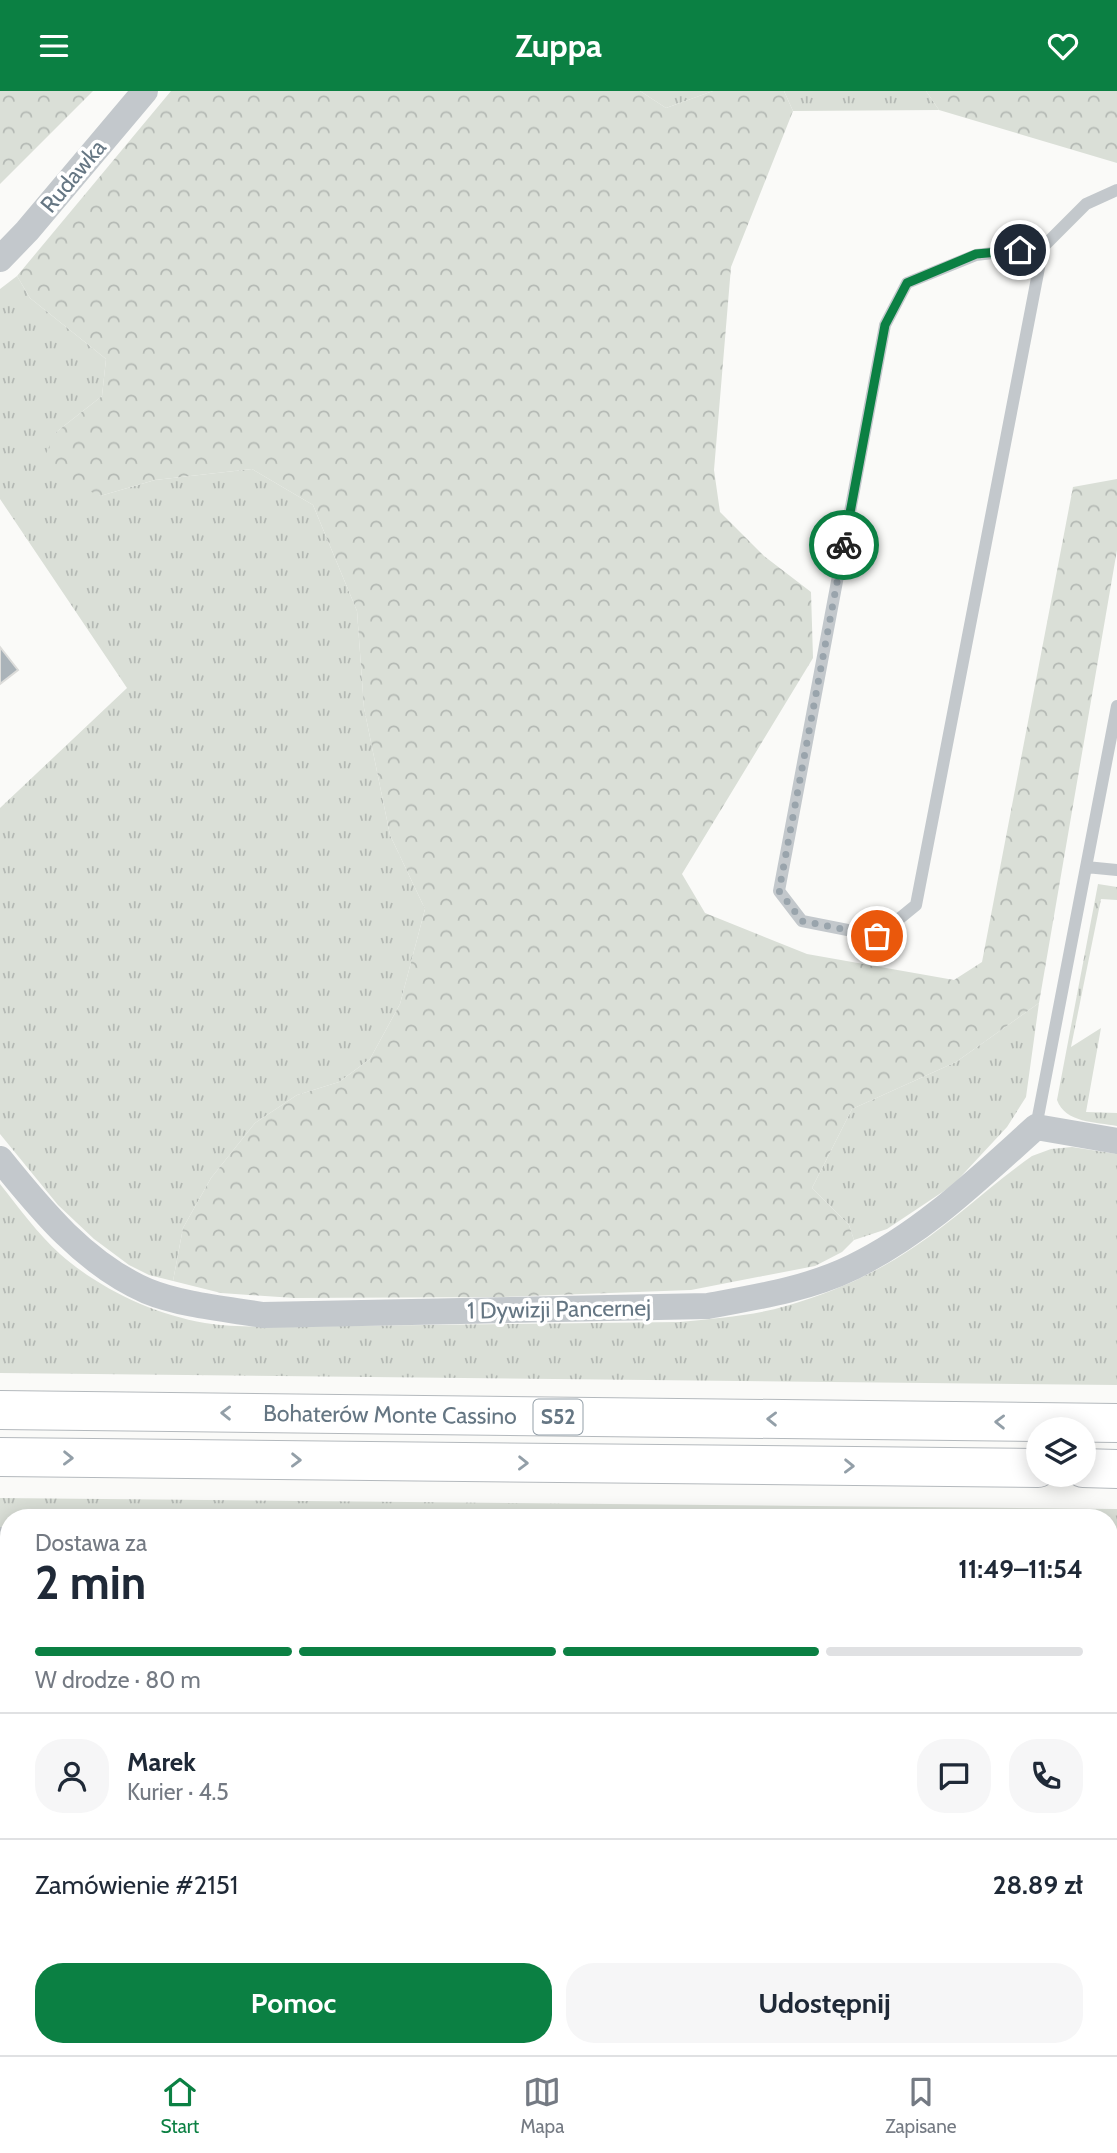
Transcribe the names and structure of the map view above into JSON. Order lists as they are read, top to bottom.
{
  "streets": {
    "highway": ["Bohaterów Monte Cassino", "S52"],
    "street": ["Rudawka", "1 Dywizji Pancernej"]
  },
  "page": {
    "header": "Zuppa",
    "heading": ["2 min", "Dostawa za", "11:49–11:54"],
    "panel": [
      "Marek",
      "Kurier · 4.5",
      "Zamówienie #2151",
      "28.89 zł"
    ],
    "bar": "W drodze · 80 m",
    "buttons": ["Pomoc", "Udostępnij"],
    "tabs": ["Start", "Mapa", "Zapisane"]
  }
}
